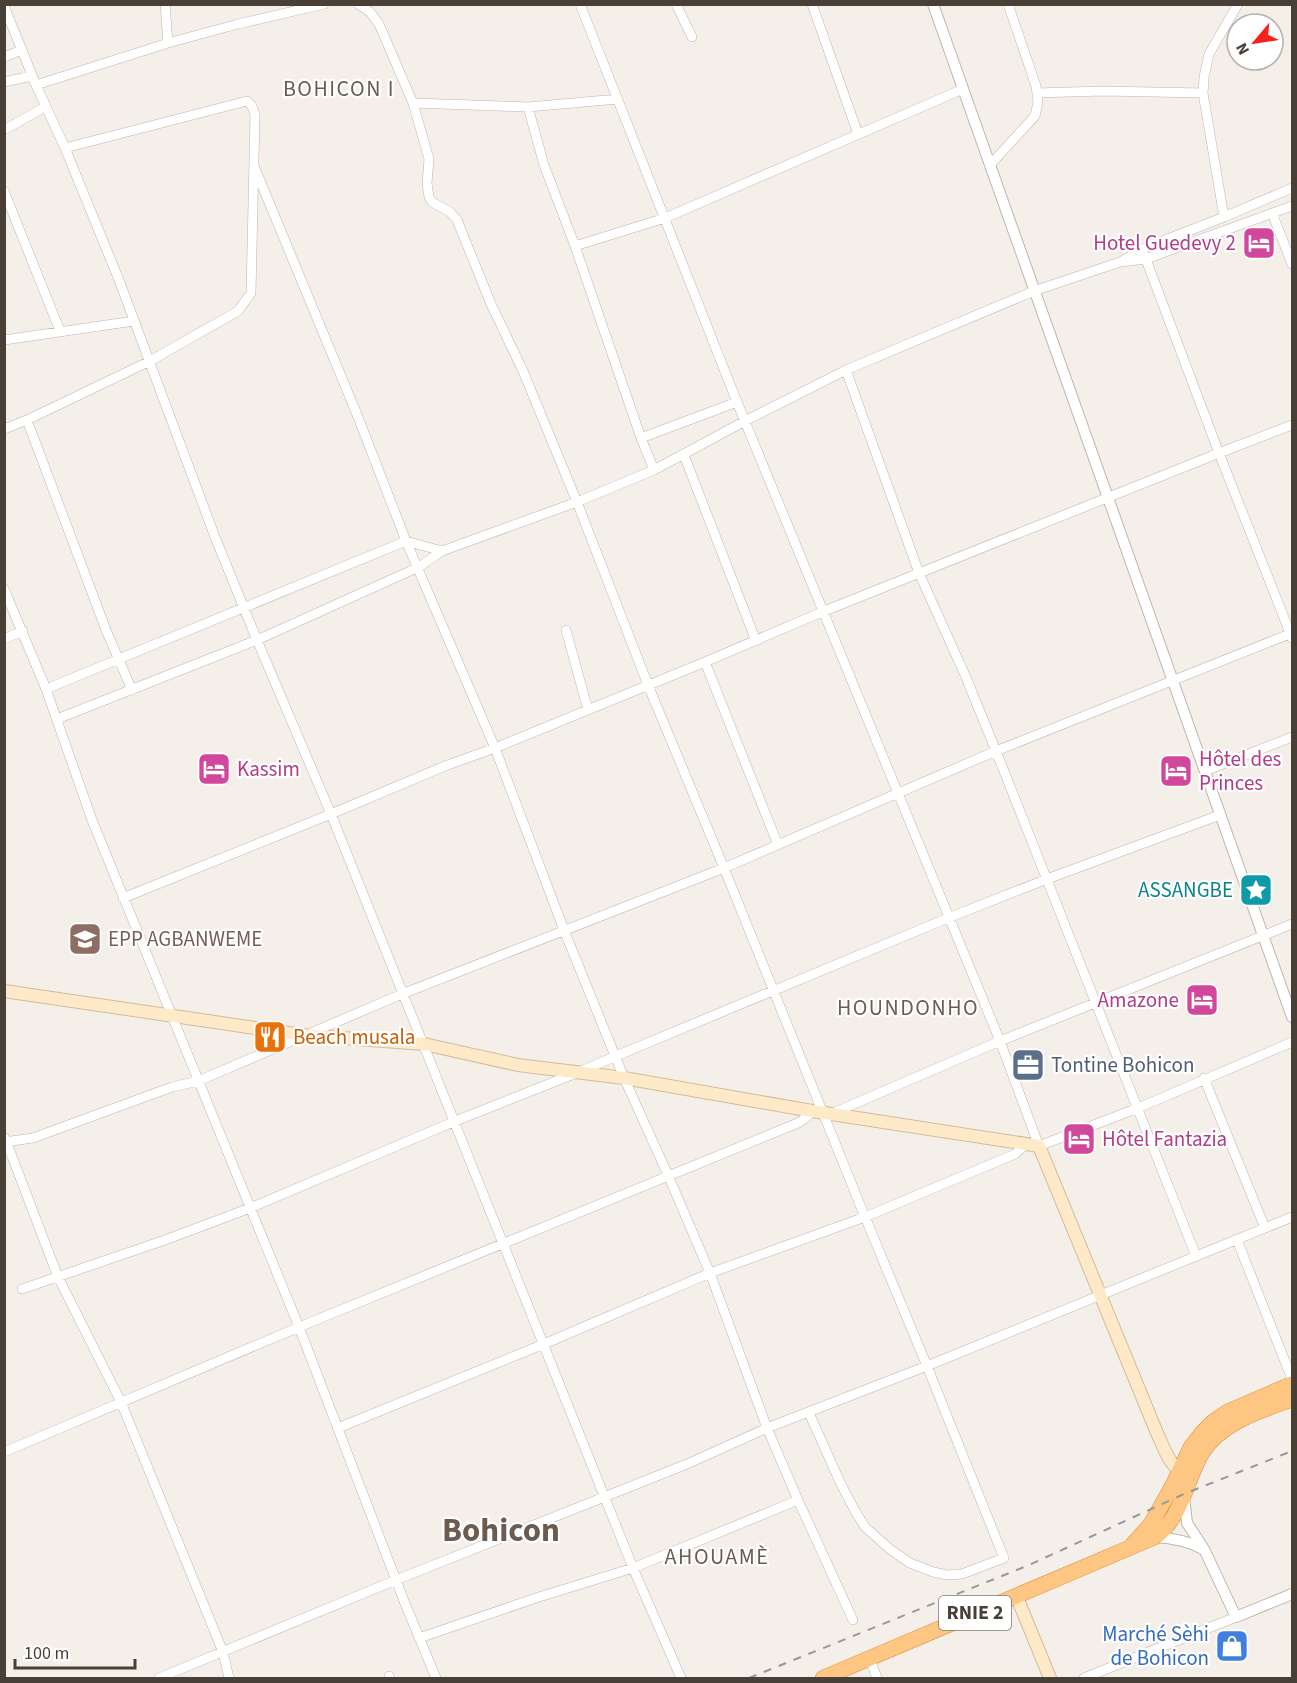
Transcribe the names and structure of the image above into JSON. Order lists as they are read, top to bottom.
{
  "streets": {
    "highway": ["RNIE 2"]
  },
  "districts": [
    "BOHICON I",
    "HOUNDONHO",
    "Bohicon",
    "AHOUAMÈ"
  ],
  "places": {
    "hotel": [
      "Hotel Guedevy 2",
      "Kassim",
      "Hôtel des Princes",
      "Amazone",
      "Hôtel Fantazia"
    ],
    "place": ["ASSANGBE"],
    "school or university": ["EPP AGBANWEME"],
    "restaurant": ["Beach musala"],
    "office": ["Tontine Bohicon"],
    "shop": ["Marché Sèhi de Bohicon"]
  },
  "scale_bar": "100 m",
  "north": "bottom left"
}
